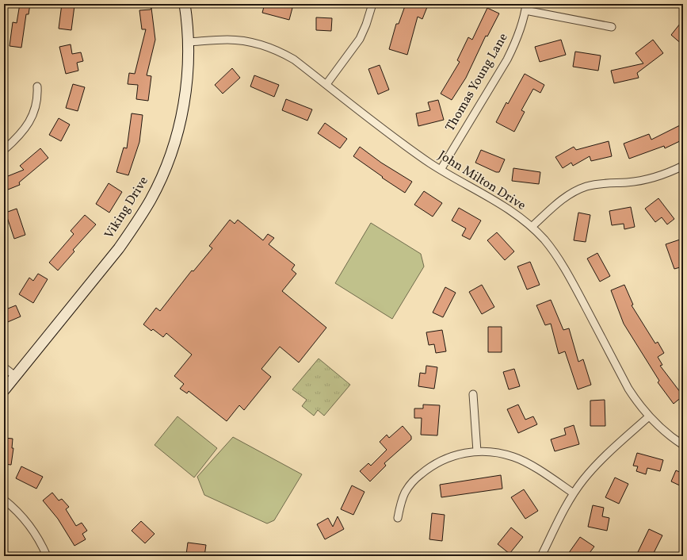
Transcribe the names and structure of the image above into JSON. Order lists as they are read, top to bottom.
{
  "streets": {
    "street": ["Thomas Young Lane", "John Milton Drive", "Viking Drive"]
  },
  "crossings": [
    ["Thomas Young Lane", "John Milton Drive"],
    ["John Milton Drive", "Viking Drive"]
  ]
}
